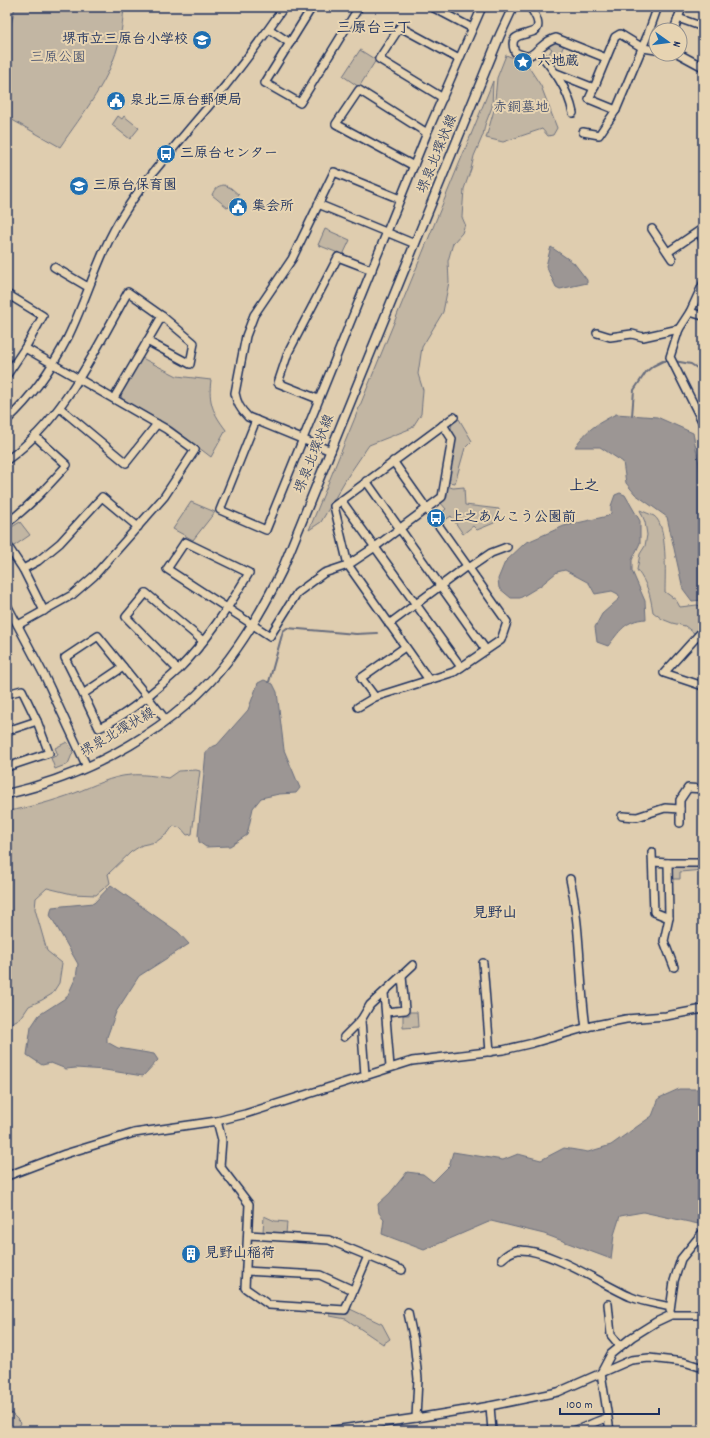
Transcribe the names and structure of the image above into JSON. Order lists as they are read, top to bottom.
{
  "streets": {
    "main road": ["堺泉北環状線"]
  },
  "districts": ["三原台三丁", "上之", "見野山"],
  "parks": ["三原公園", "赤銅墓地"],
  "places": {
    "school or university": ["堺市立三原台小学校", "三原台保育園"],
    "place": ["六地蔵"],
    "public building": ["泉北三原台郵便局", "集会所"],
    "bus stop": ["三原台センター", "上之あんこう公園前"],
    "building": ["見野山稲荷"]
  },
  "scale_bar": "100 m",
  "north": "right"
}
